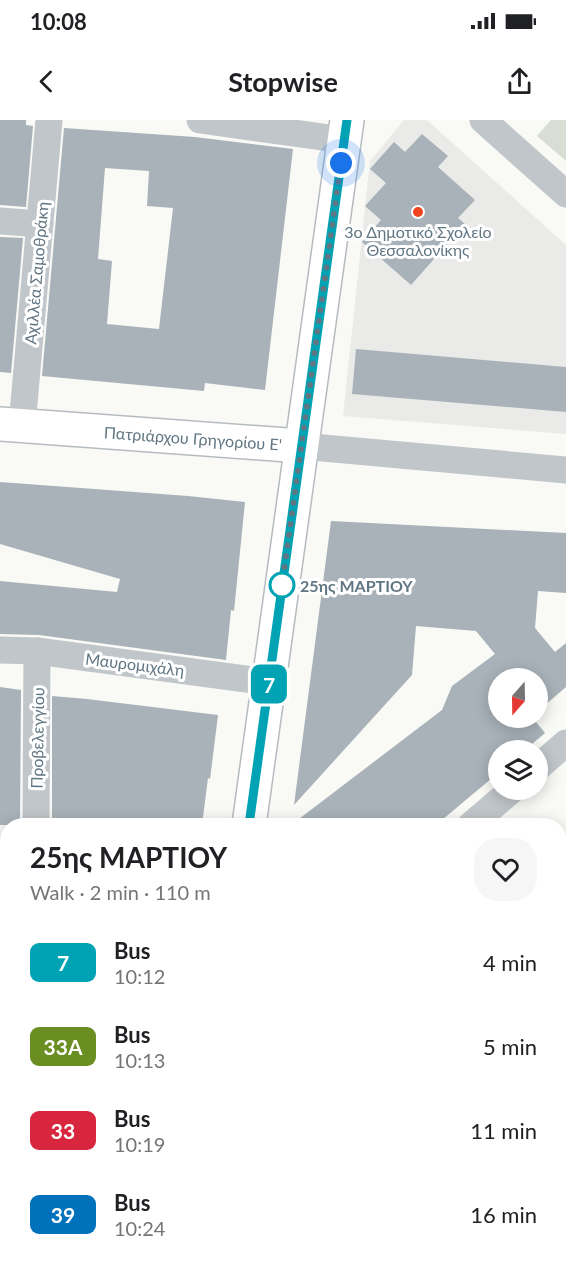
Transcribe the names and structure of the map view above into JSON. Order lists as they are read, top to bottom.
{
  "streets": {
    "main road": ["Πατριάρχου Γρηγορίου Ε'"],
    "street": ["Αχιλλέα Σαμοθράκη", "Μαυρομιχάλη", "Προβελεγγίου"]
  },
  "crossings": [
    ["Αχιλλέα Σαμοθράκη", "Πατριάρχου Γρηγορίου Ε'"],
    ["Μαυρομιχάλη", "Προβελεγγίου"]
  ],
  "places": ["3ο Δημοτικό Σχολείο Θεσσαλονίκης", "25ης ΜΑΡΤΙΟΥ"],
  "lines": ["bus line 7"],
  "north": "bottom",
  "page": {
    "status": "10:08",
    "header": "Stopwise",
    "on_map": "7",
    "heading": ["25ης ΜΑΡΤΙΟΥ", "Walk · 2 min · 110 m"],
    "list": [
      {
        "mark": "7",
        "name": "Bus",
        "note": "10:12",
        "value": "4 min"
      },
      {
        "mark": "33A",
        "name": "Bus",
        "note": "10:13",
        "value": "5 min"
      },
      {
        "mark": "33",
        "name": "Bus",
        "note": "10:19",
        "value": "11 min"
      },
      {
        "mark": "39",
        "name": "Bus",
        "note": "10:24",
        "value": "16 min"
      }
    ]
  }
}
